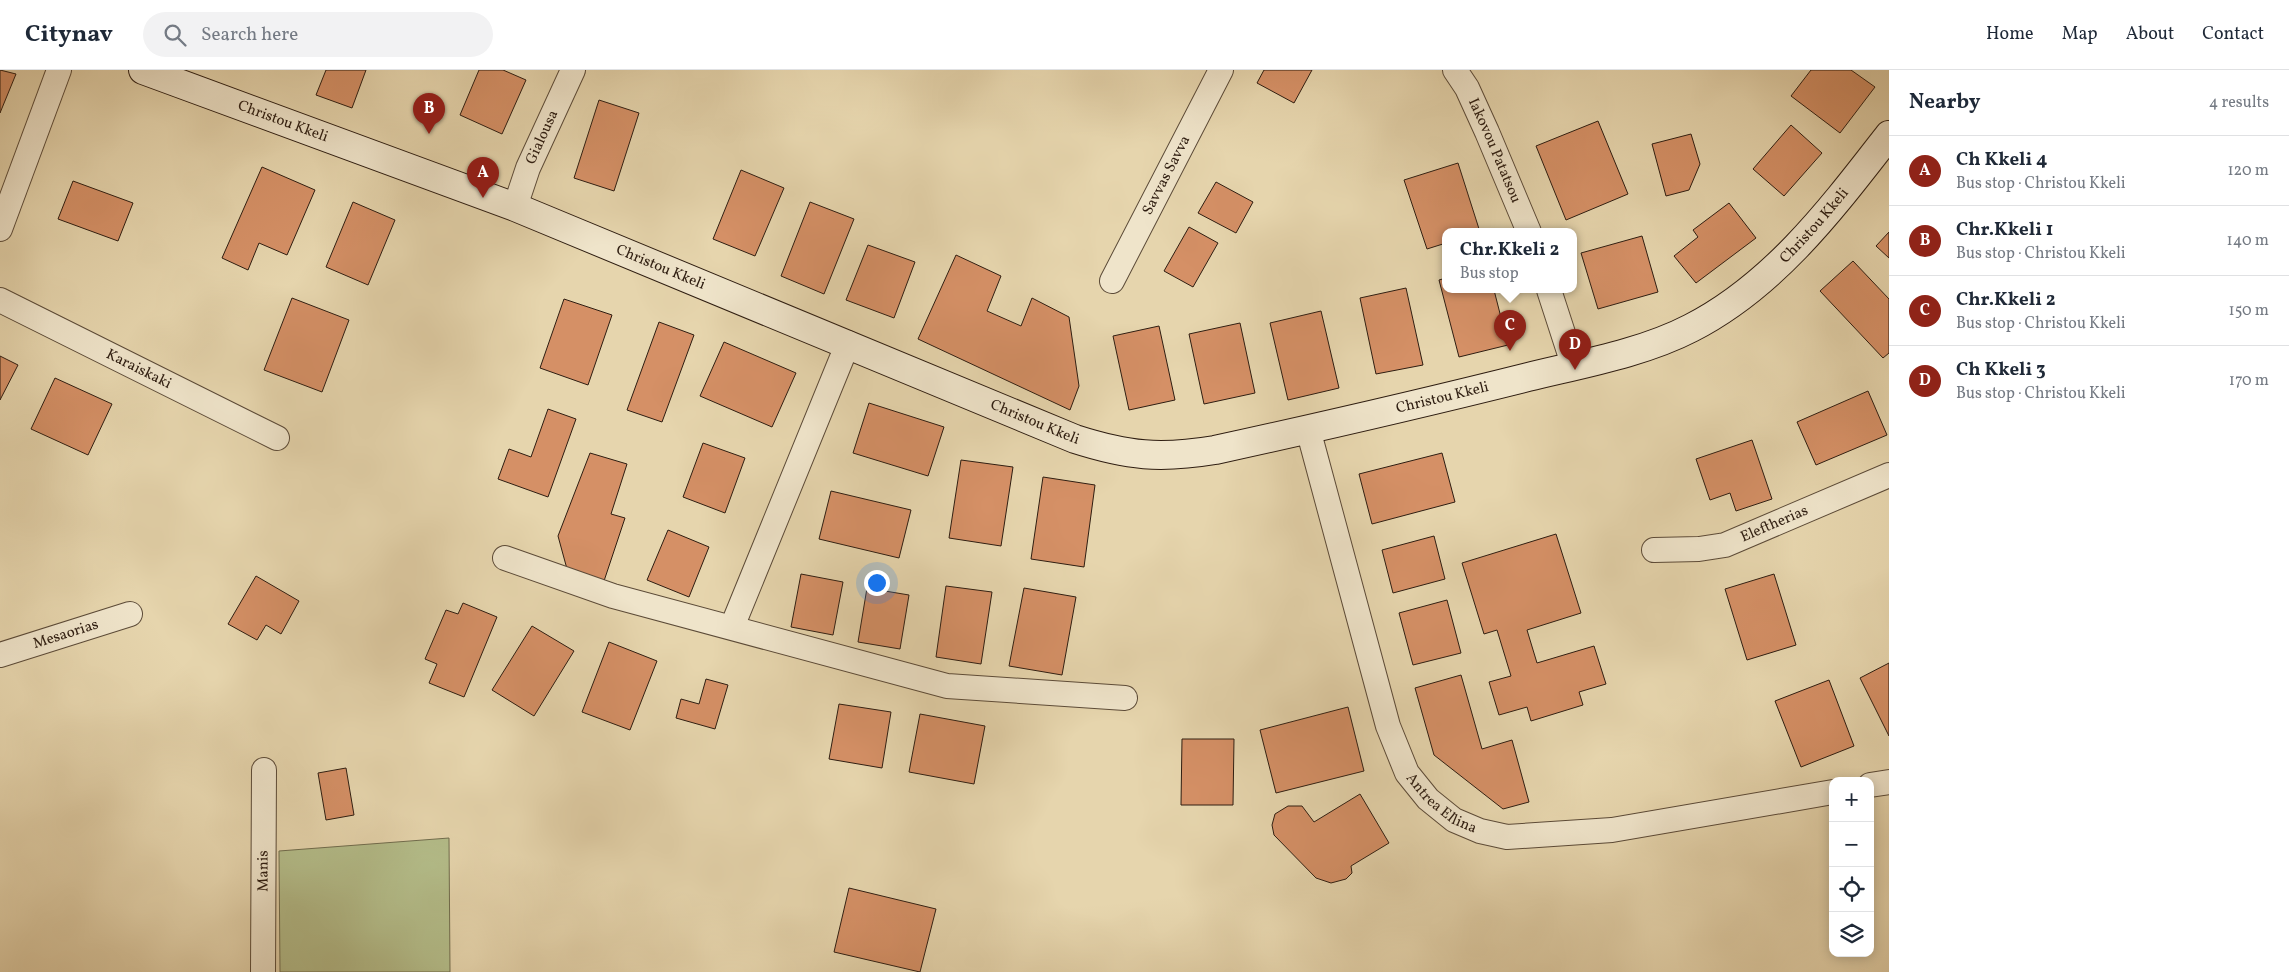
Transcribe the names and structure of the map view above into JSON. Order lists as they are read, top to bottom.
{
  "streets": {
    "street": [
      "Christou Kkeli",
      "Gialousa",
      "Iakovou Patatsou",
      "Savvas Savva",
      "Karaiskaki",
      "Eleftherias",
      "Mesaorias",
      "Antrea Ellina",
      "Manis"
    ]
  },
  "crossings": [
    ["Christou Kkeli", "Gialousa"],
    ["Christou Kkeli", "Antrea Ellina"]
  ],
  "page": {
    "header": "Citynav",
    "search": "Search here",
    "nav": [
      "Home",
      "Map",
      "About",
      "Contact"
    ],
    "heading": ["Nearby", "4 results"],
    "pins": [
      "B",
      "A",
      "C",
      "D"
    ],
    "list": [
      {
        "mark": "A",
        "name": "Ch Kkeli 4",
        "note": "Bus stop · Christou Kkeli",
        "value": "120 m"
      },
      {
        "mark": "B",
        "name": "Chr.Kkeli 1",
        "note": "Bus stop · Christou Kkeli",
        "value": "140 m"
      },
      {
        "mark": "C",
        "name": "Chr.Kkeli 2",
        "note": "Bus stop · Christou Kkeli",
        "value": "150 m"
      },
      {
        "mark": "D",
        "name": "Ch Kkeli 3",
        "note": "Bus stop · Christou Kkeli",
        "value": "170 m"
      }
    ],
    "popup": ["Chr.Kkeli 2", "Bus stop"],
    "map_buttons": ["+", "−"]
  }
}
